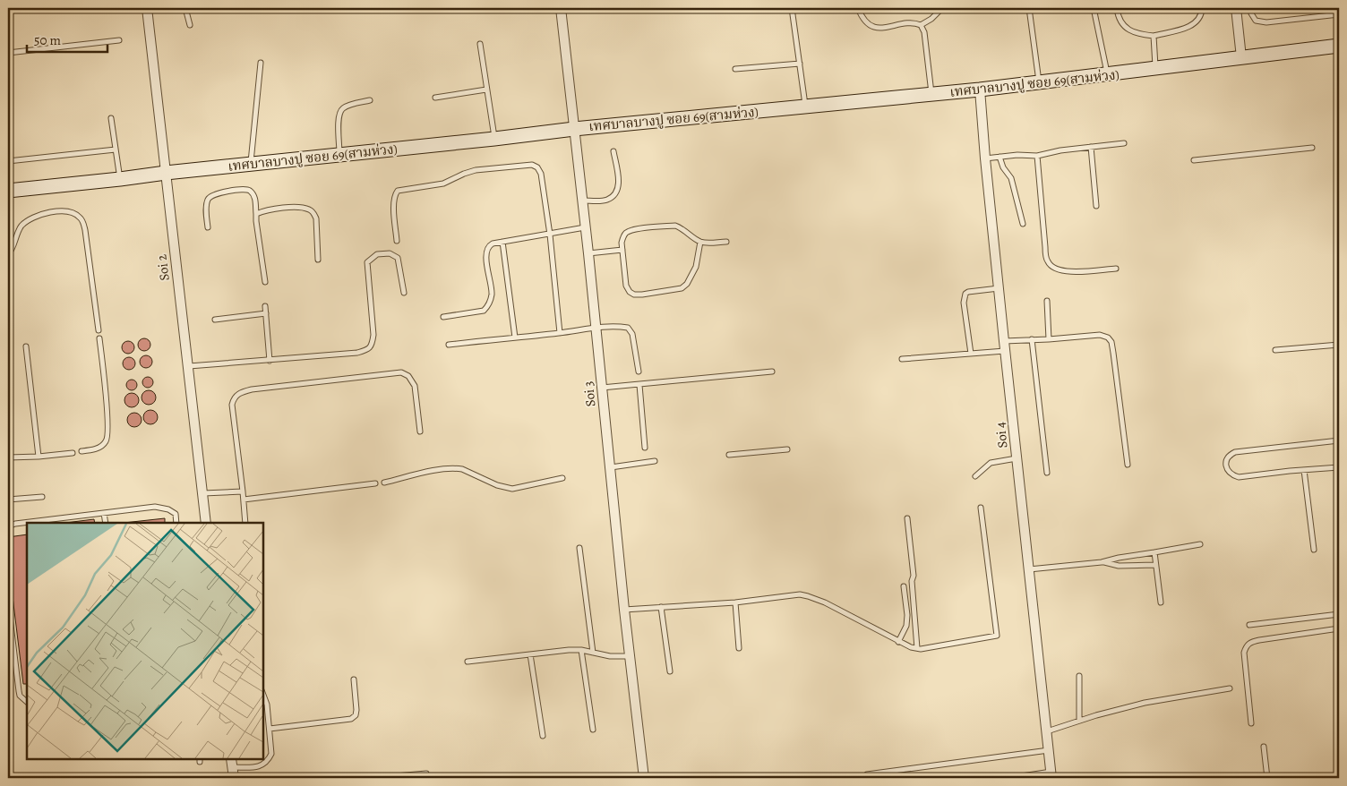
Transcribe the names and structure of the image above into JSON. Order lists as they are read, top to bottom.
{
  "streets": {
    "street": [
      "เทศบาลบางปู ซอย 69(สามห่วง)",
      "Soi 2",
      "Soi 3",
      "Soi 4"
    ]
  },
  "crossings": [
    ["เทศบาลบางปู ซอย 69(สามห่วง)", "Soi 2"],
    ["เทศบาลบางปู ซอย 69(สามห่วง)", "Soi 3"],
    ["เทศบาลบางปู ซอย 69(สามห่วง)", "Soi 4"]
  ],
  "scale_bar": "50 m"
}
